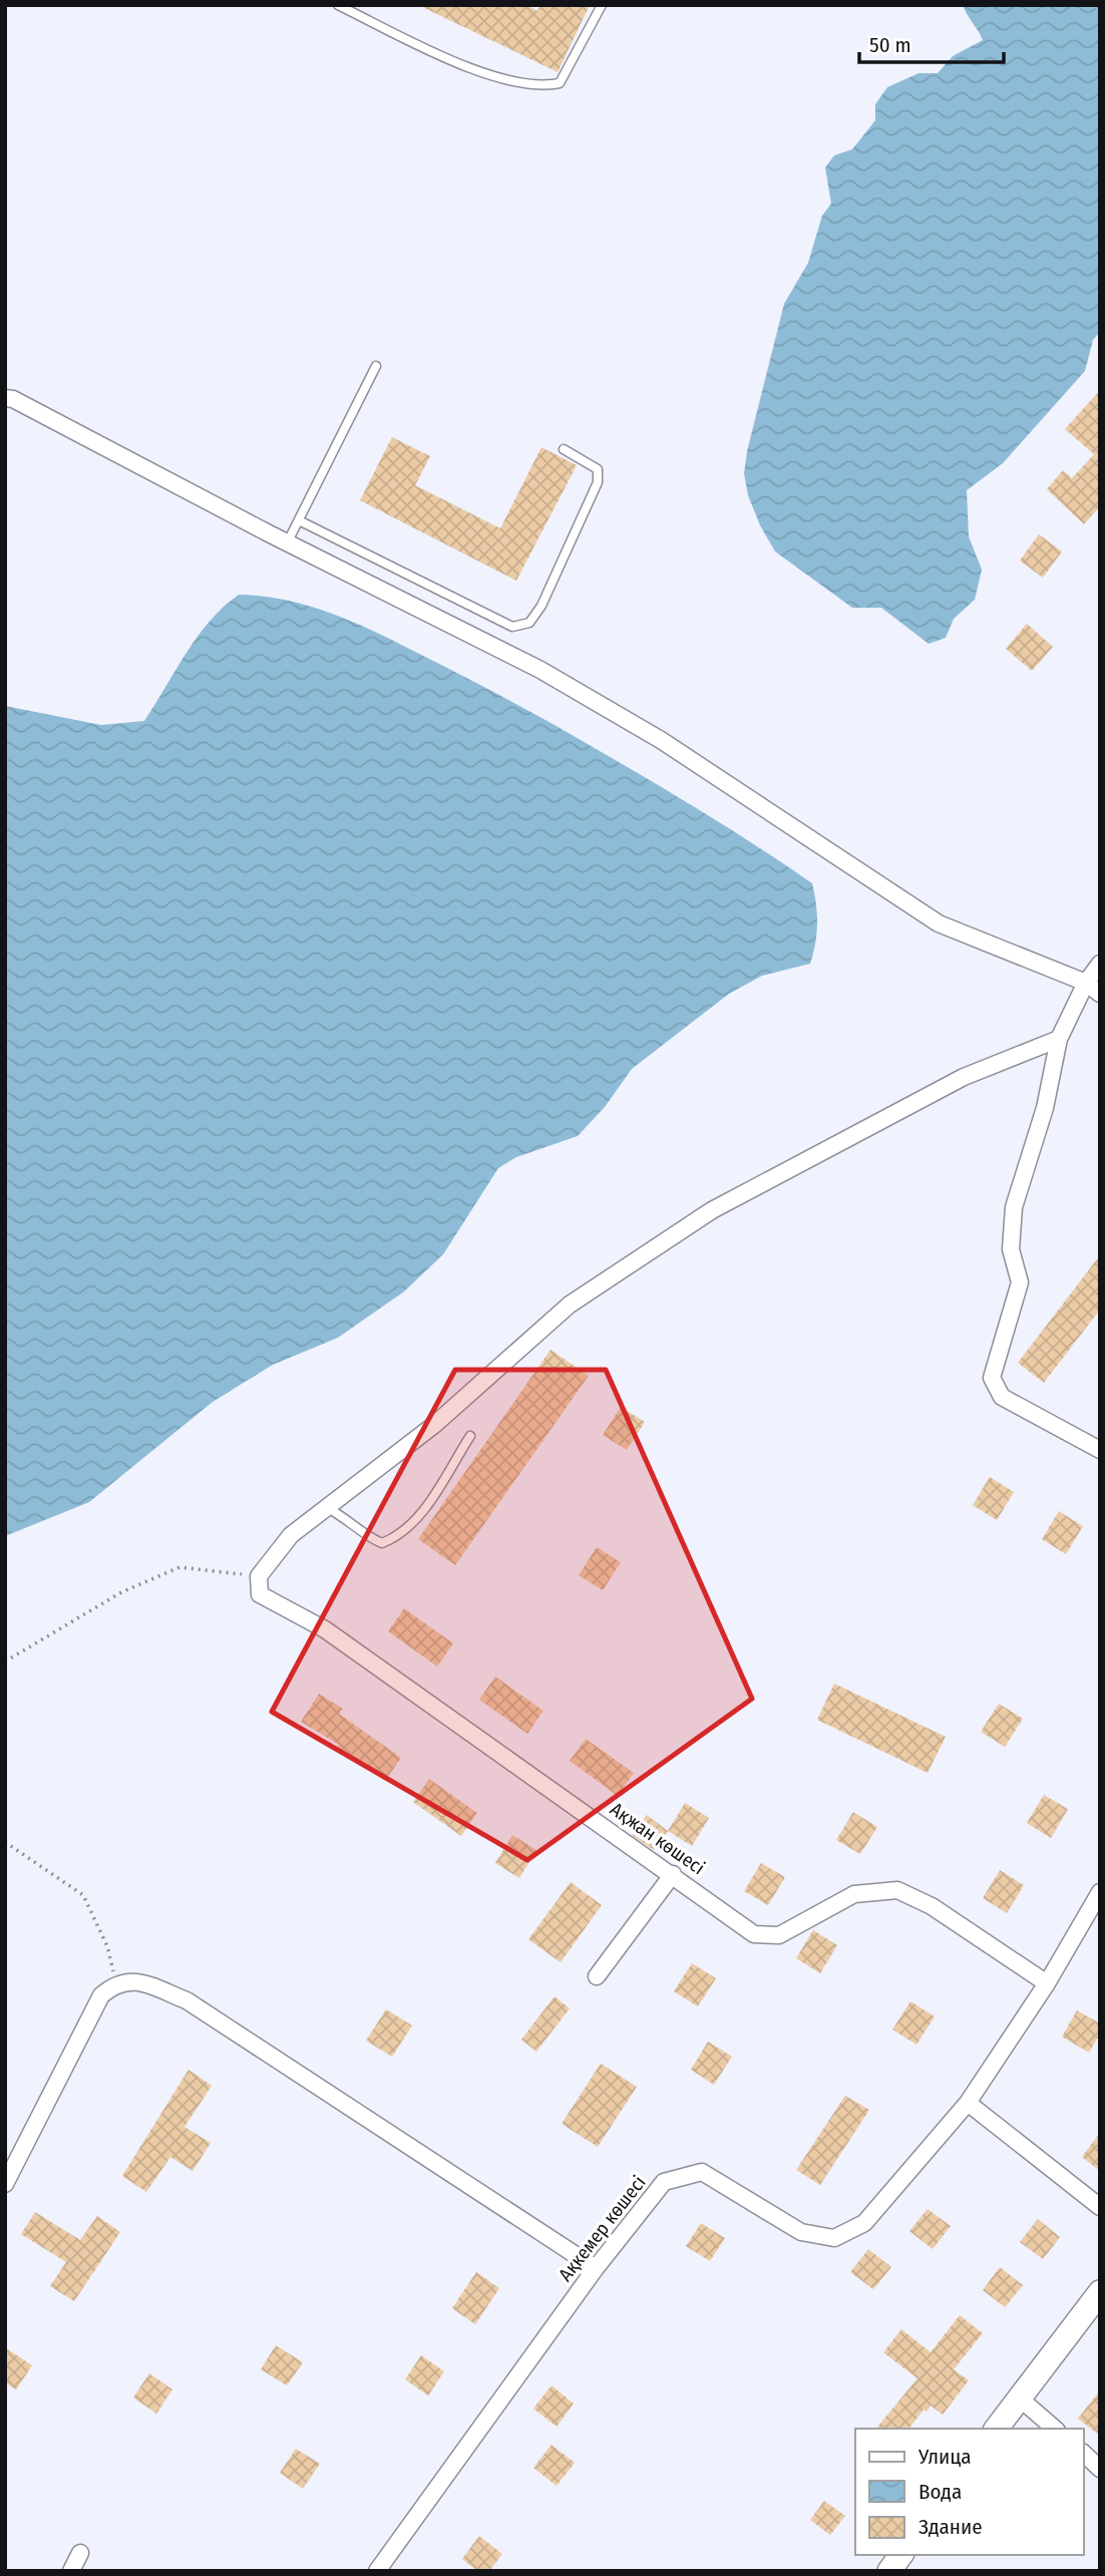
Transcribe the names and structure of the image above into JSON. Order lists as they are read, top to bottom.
{
  "streets": {
    "street": ["Ақжан көшесі", "Ақкемер көшесі"]
  },
  "crossings": [
    ["Ақжан көшесі", "Ақкемер көшесі"]
  ],
  "legend": ["Улица", "Вода", "Здание"],
  "scale_bar": "50 m"
}
